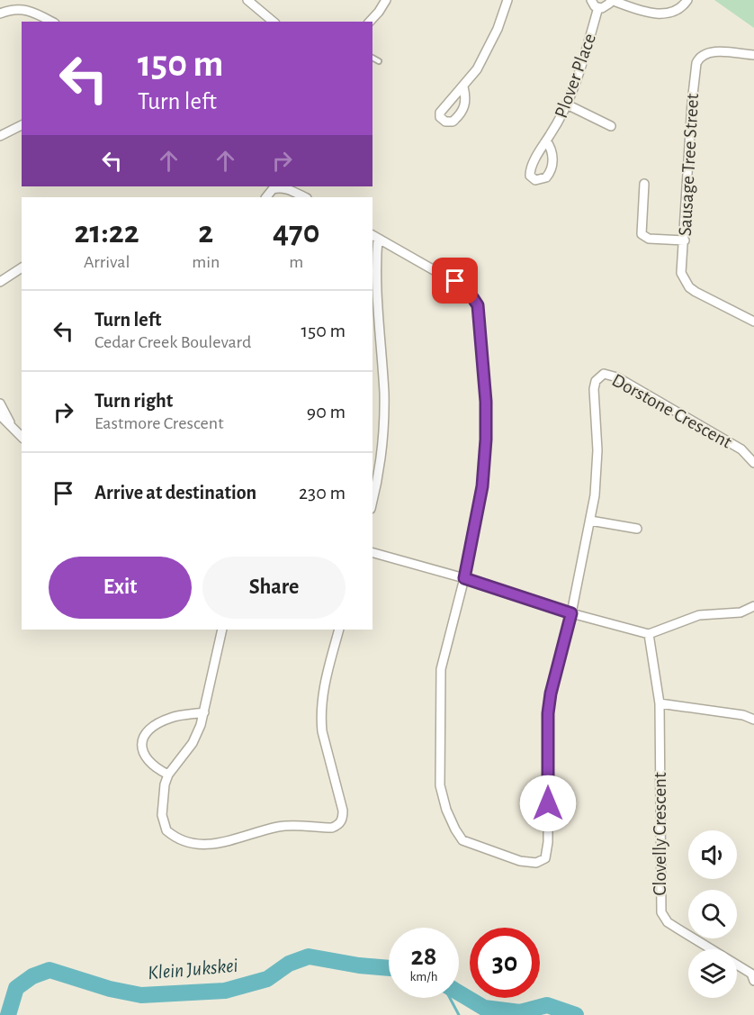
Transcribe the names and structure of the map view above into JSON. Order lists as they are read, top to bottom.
{
  "streets": {
    "street": [
      "Plover Place",
      "Sausage Tree Street",
      "Dorstone Crescent",
      "Clovelly Crescent"
    ]
  },
  "water": ["Klein Jukskei"],
  "page": {
    "turn": ["150 m", "Turn left"],
    "eta": [
      "21:22",
      "Arrival",
      "2",
      "min",
      "470",
      "m"
    ],
    "list": [
      {
        "name": "Turn left",
        "note": "Cedar Creek Boulevard",
        "value": "150 m"
      },
      {
        "name": "Turn right",
        "note": "Eastmore Crescent",
        "value": "90 m"
      },
      {
        "name": "Arrive at destination",
        "value": "230 m"
      }
    ],
    "buttons": ["Exit", "Share"],
    "speed": "28 km/h",
    "limit": "30"
  }
}
